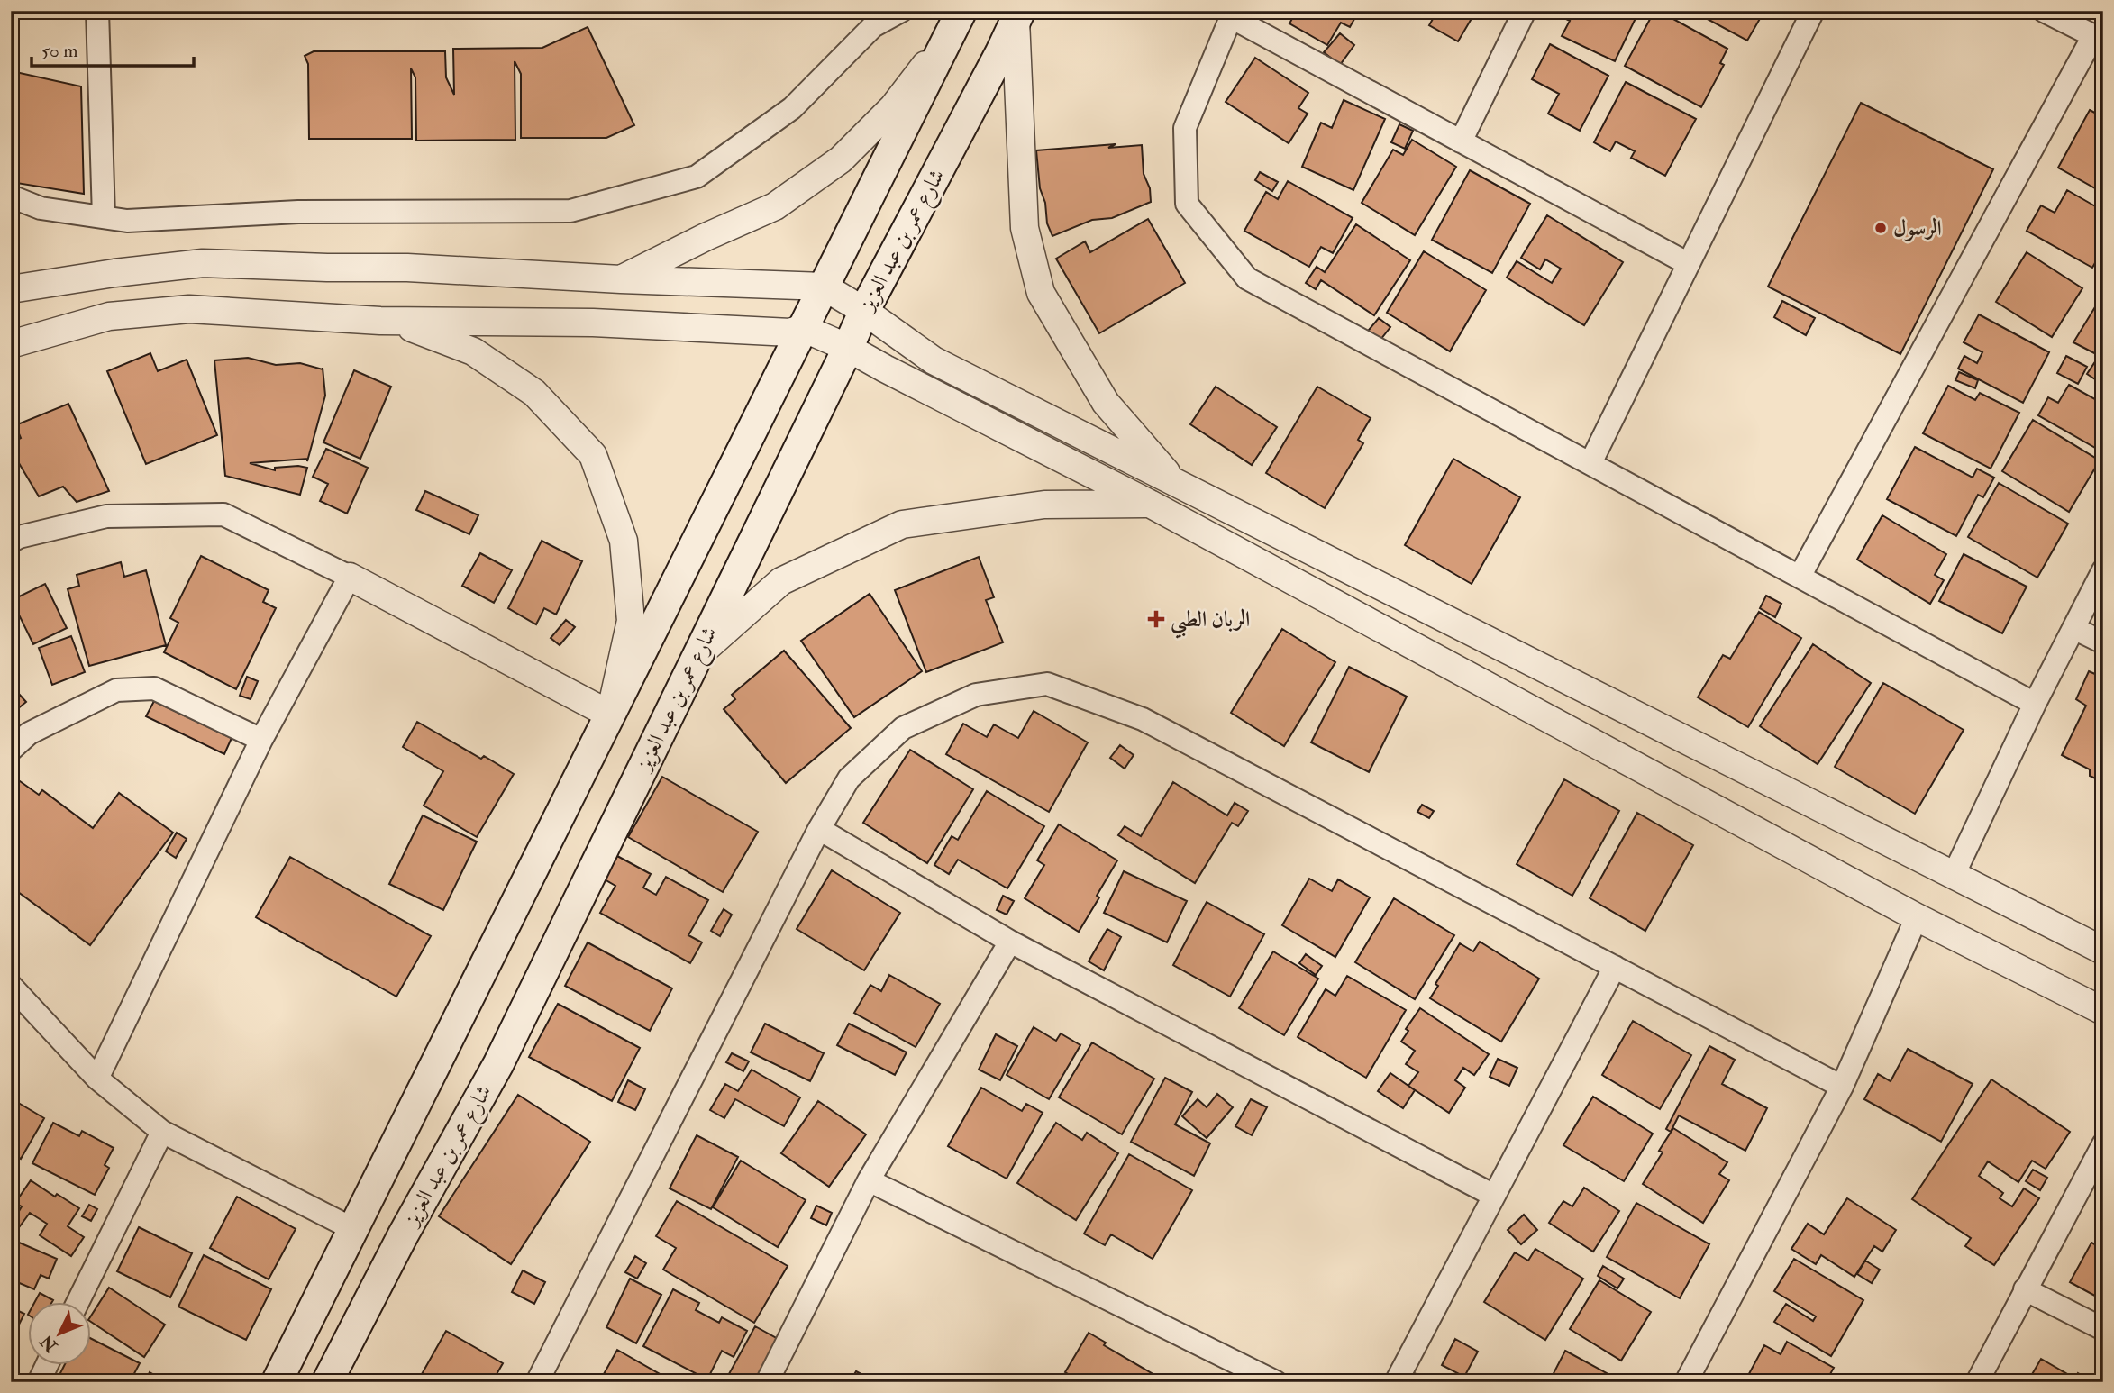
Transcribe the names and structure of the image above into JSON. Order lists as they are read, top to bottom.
{
  "streets": {
    "main road": ["شارع عمر بن عبد العزيز"]
  },
  "places": {
    "other": ["الرسول"],
    "health": ["الربان الطبي"]
  },
  "scale_bar": "50 m",
  "north": "bottom left"
}
